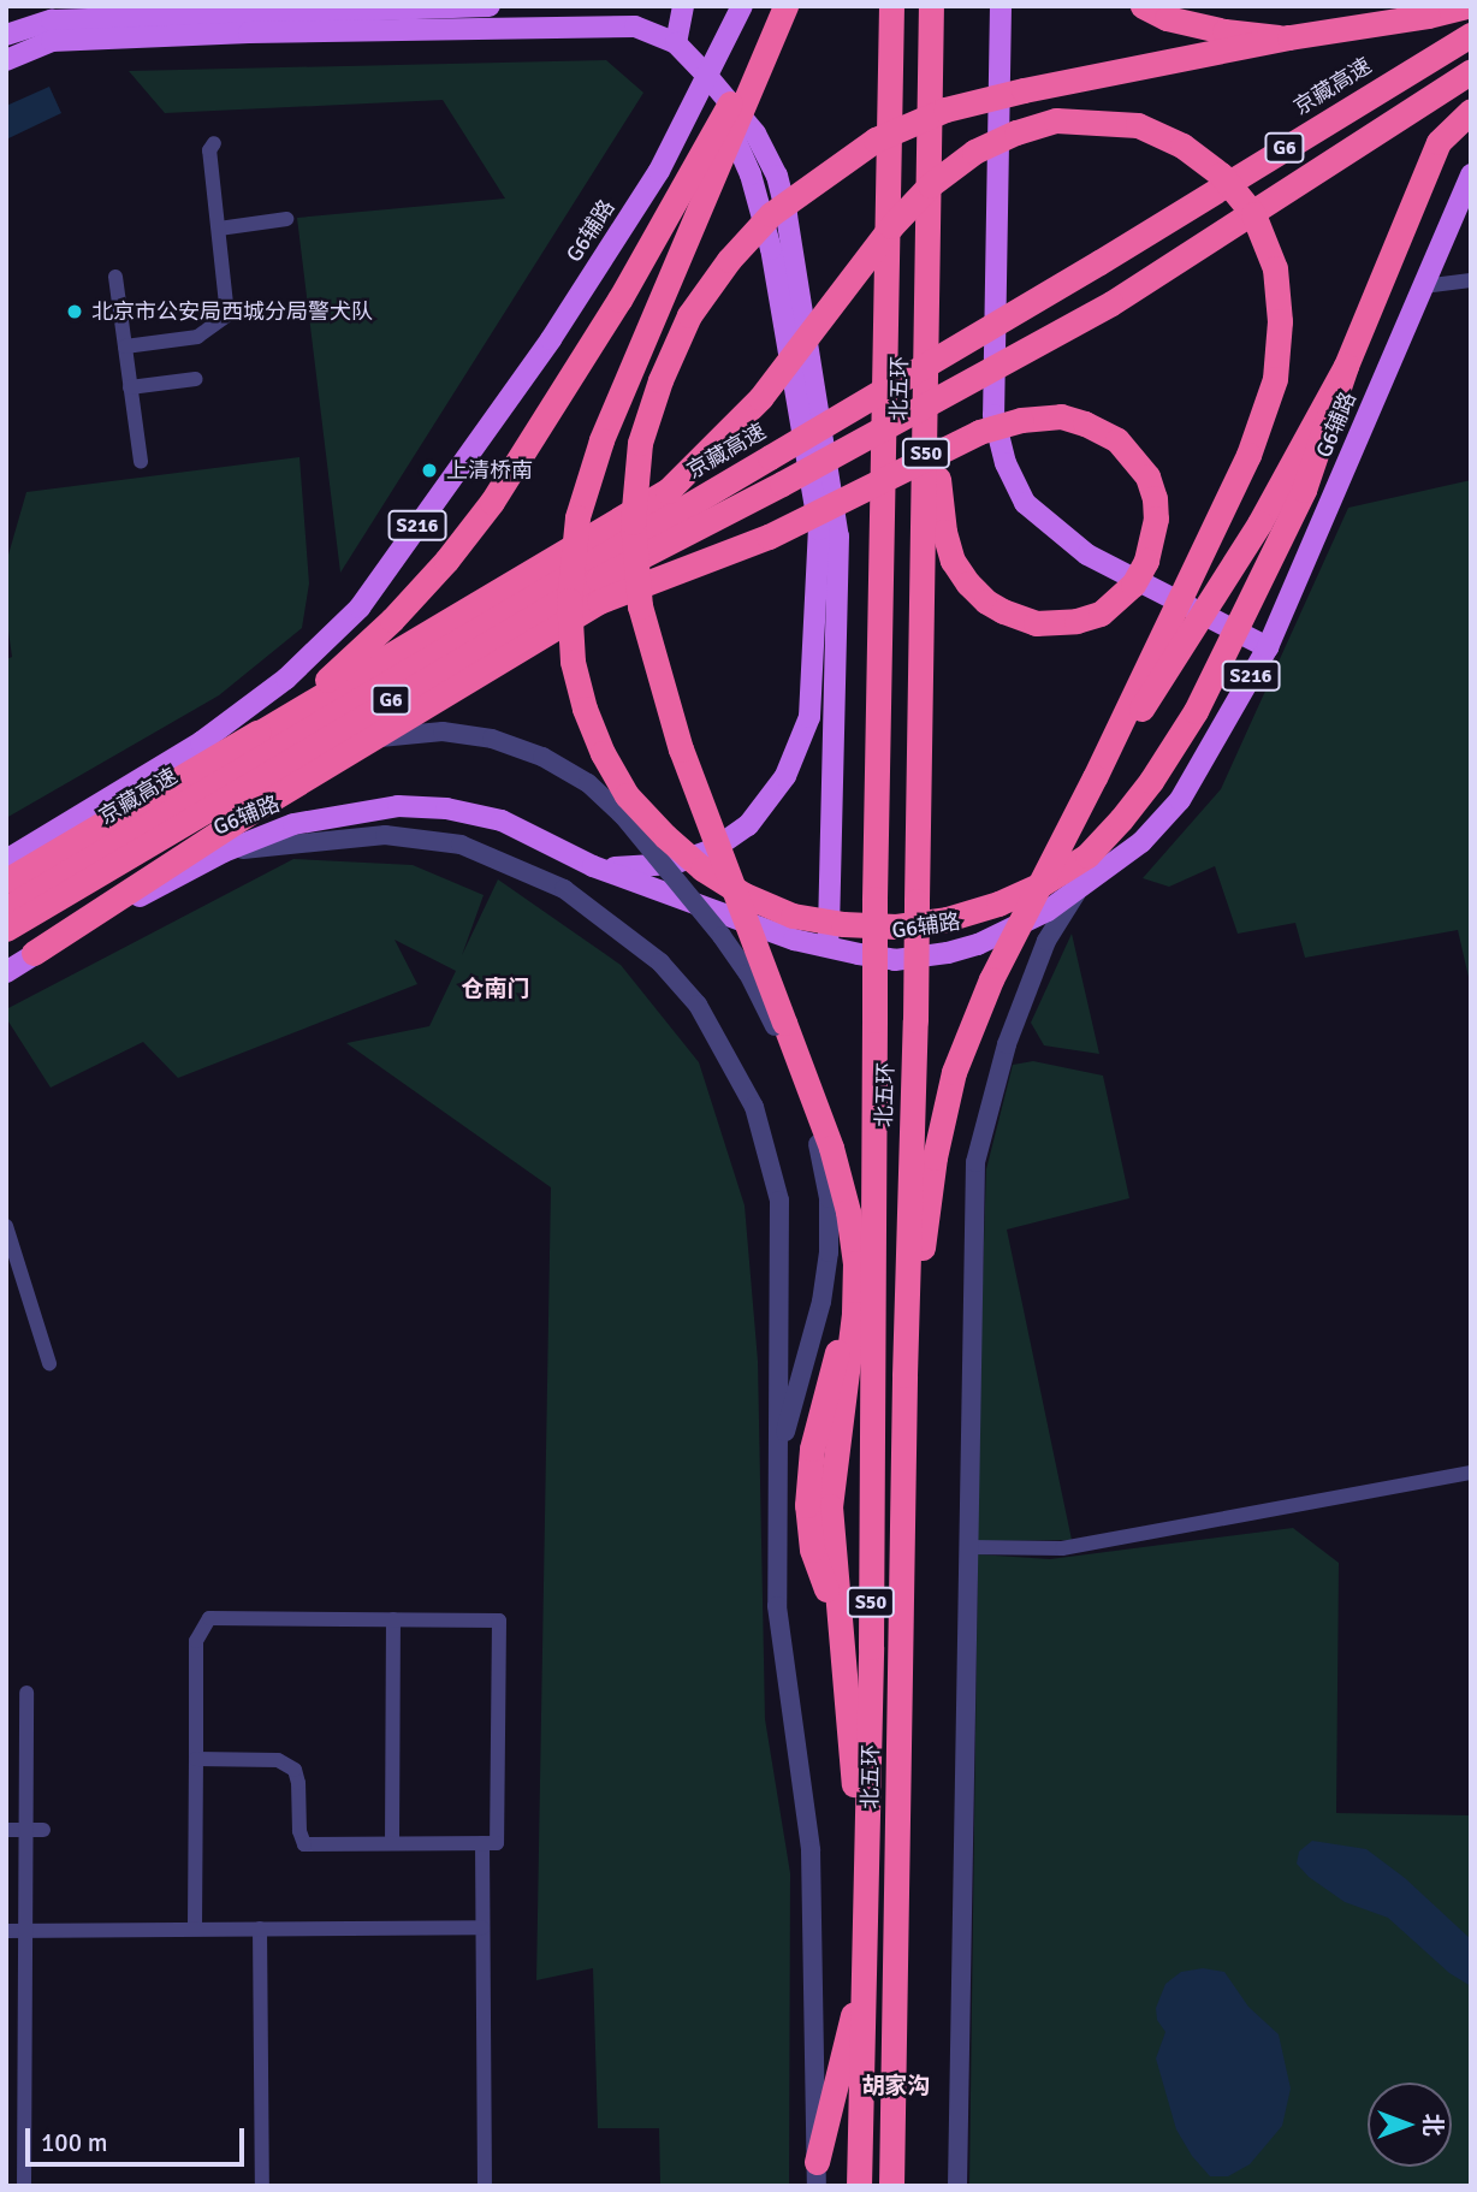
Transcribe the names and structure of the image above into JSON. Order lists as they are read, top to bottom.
{
  "streets": {
    "highway": [
      "京藏高速",
      "G6",
      "北五环",
      "S50"
    ],
    "main road": ["G6辅路", "S216"]
  },
  "districts": ["仓南门", "胡家沟"],
  "places": ["北京市公安局西城分局警犬队", "上清桥南"],
  "scale_bar": "100 m",
  "north": "right"
}
